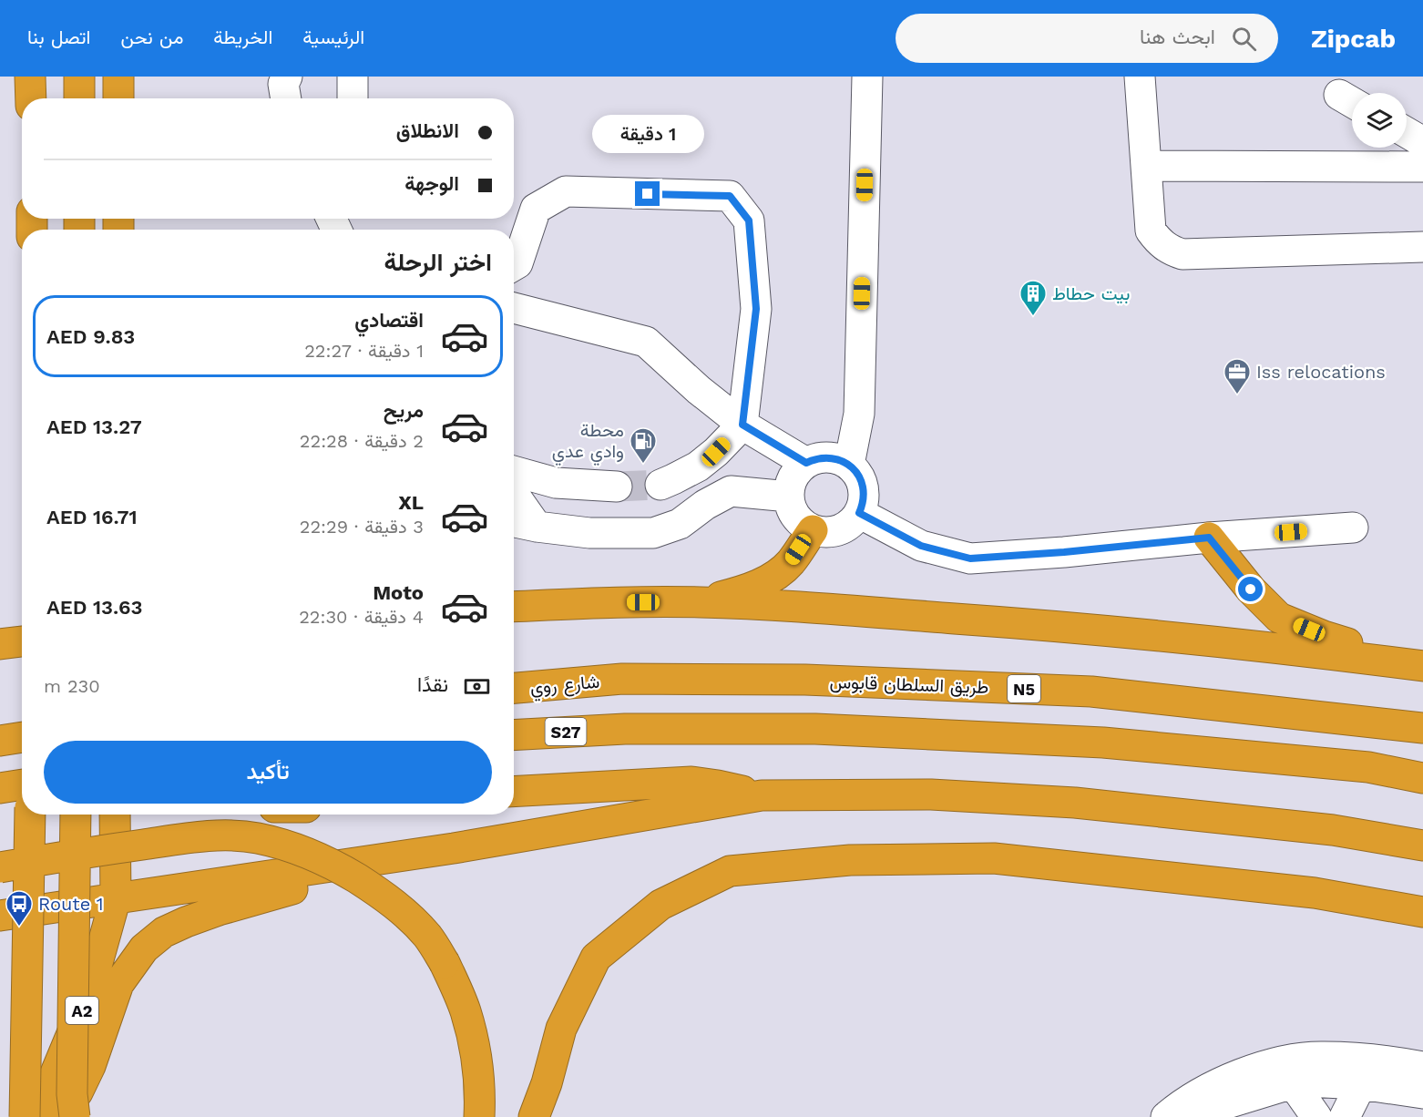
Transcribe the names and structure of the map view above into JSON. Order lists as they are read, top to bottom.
{
  "streets": {
    "highway": [
      "شارع روي",
      "طريق السلطان قابوس",
      "N5",
      "S27",
      "A2"
    ]
  },
  "crossings": [
    ["شارع روي", "طريق السلطان قابوس"]
  ],
  "places": {
    "building": ["بيت حطاط"],
    "office": ["Iss relocations"],
    "fuel station": ["محطة وادي عدي"],
    "bus stop": ["Route 1"]
  },
  "page": {
    "header": "Zipcab",
    "search": "ابحث هنا",
    "nav": [
      "الرئيسية",
      "الخريطة",
      "من نحن",
      "اتصل بنا"
    ],
    "banner": ["الانطلاق", "الوجهة"],
    "bubble": "1 دقيقة",
    "heading": "اختر الرحلة",
    "list": [
      {
        "name": "اقتصادي",
        "note": "1 دقيقة · 22:27",
        "value": "AED 9.83"
      },
      {
        "name": "مريح",
        "note": "2 دقيقة · 22:28",
        "value": "AED 13.27"
      },
      {
        "name": "XL",
        "note": "3 دقيقة · 22:29",
        "value": "AED 16.71"
      },
      {
        "name": "Moto",
        "note": "4 دقيقة · 22:30",
        "value": "AED 13.63"
      }
    ],
    "pay": ["نقدًا", "230 m"],
    "buttons": "تأكيد"
  }
}
